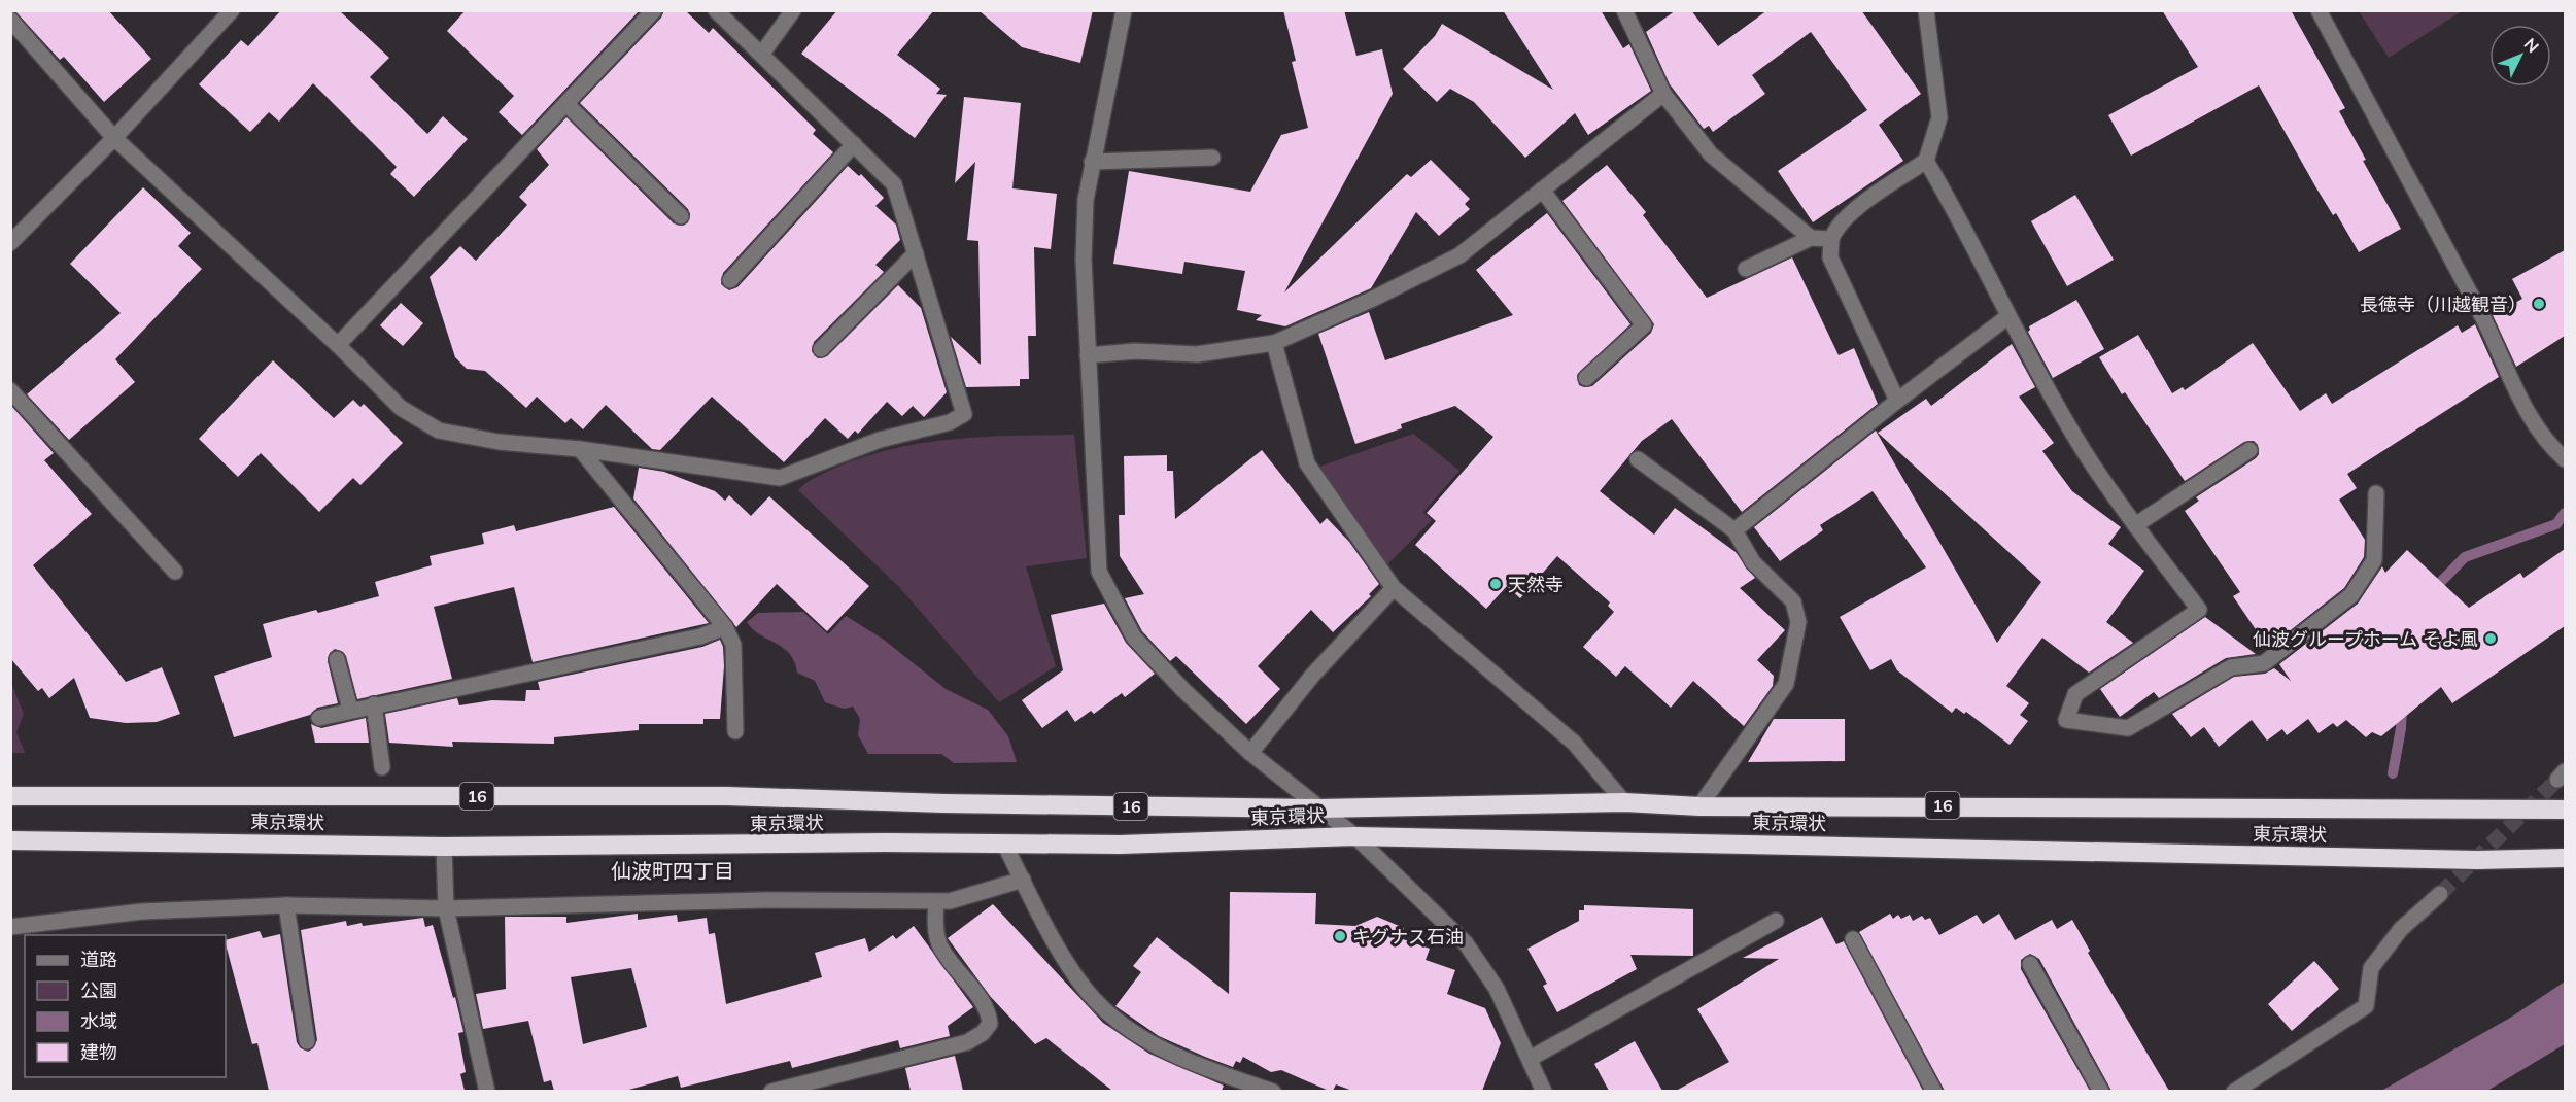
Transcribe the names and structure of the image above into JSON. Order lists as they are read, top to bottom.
{
  "streets": {
    "highway": ["16", "東京環状"]
  },
  "districts": ["仙波町四丁目"],
  "places": [
    "長徳寺（川越観音）",
    "天然寺",
    "仙波グループホーム そよ風",
    "キグナス石油"
  ],
  "legend": [
    "道路",
    "公園",
    "水域",
    "建物"
  ],
  "north": "top right"
}
